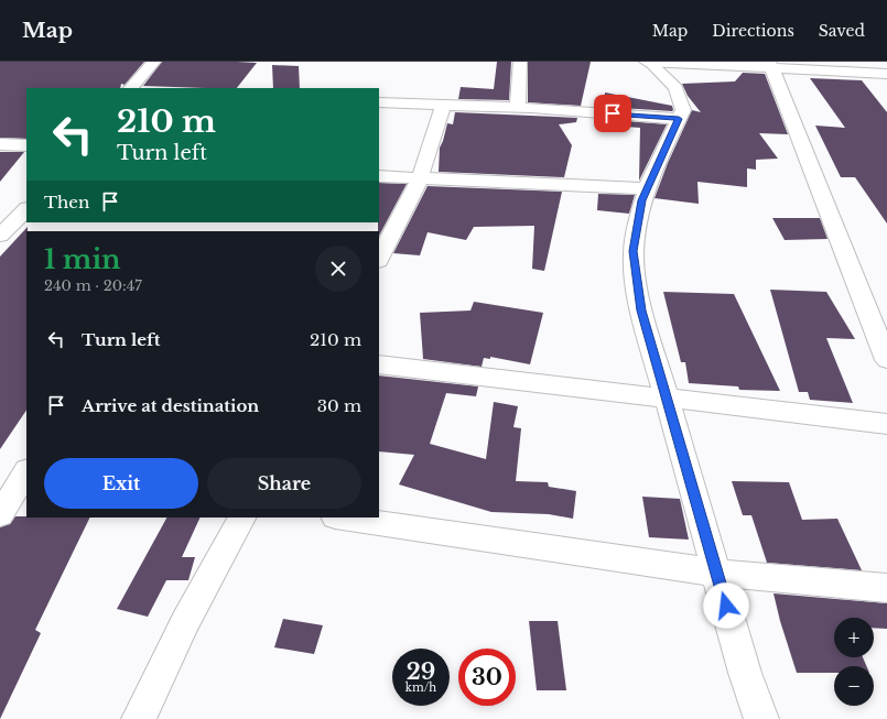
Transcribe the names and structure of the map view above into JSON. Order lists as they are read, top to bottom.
{
  "page": {
    "header": "Map",
    "nav": ["Map", "Directions", "Saved"],
    "turn": ["210 m", "Turn left"],
    "then": "Then",
    "heading": ["1 min", "240 m · 20:47"],
    "list": [
      {
        "name": "Turn left",
        "value": "210 m"
      },
      {
        "name": "Arrive at destination",
        "value": "30 m"
      }
    ],
    "buttons": ["Exit", "Share"],
    "map_buttons": ["+", "−"],
    "speed": "29 km/h",
    "limit": "30"
  }
}
